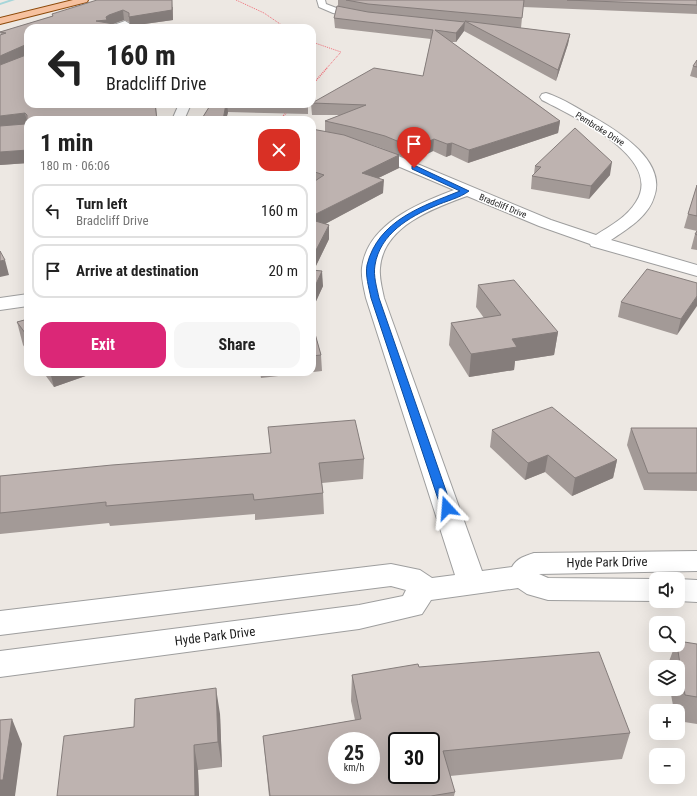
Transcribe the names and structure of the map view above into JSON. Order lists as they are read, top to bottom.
{
  "streets": {
    "street": ["Pembroke Drive", "Bradcliff Drive", "Hyde Park Drive"]
  },
  "crossings": [
    ["Pembroke Drive", "Bradcliff Drive"]
  ],
  "page": {
    "turn": ["160 m", "Bradcliff Drive"],
    "heading": ["1 min", "180 m · 06:06"],
    "list": [
      {
        "name": "Turn left",
        "note": "Bradcliff Drive",
        "value": "160 m"
      },
      {
        "name": "Arrive at destination",
        "value": "20 m"
      }
    ],
    "buttons": ["Exit", "Share"],
    "map_buttons": ["+", "−"],
    "speed": "25 km/h",
    "limit": "30"
  }
}
